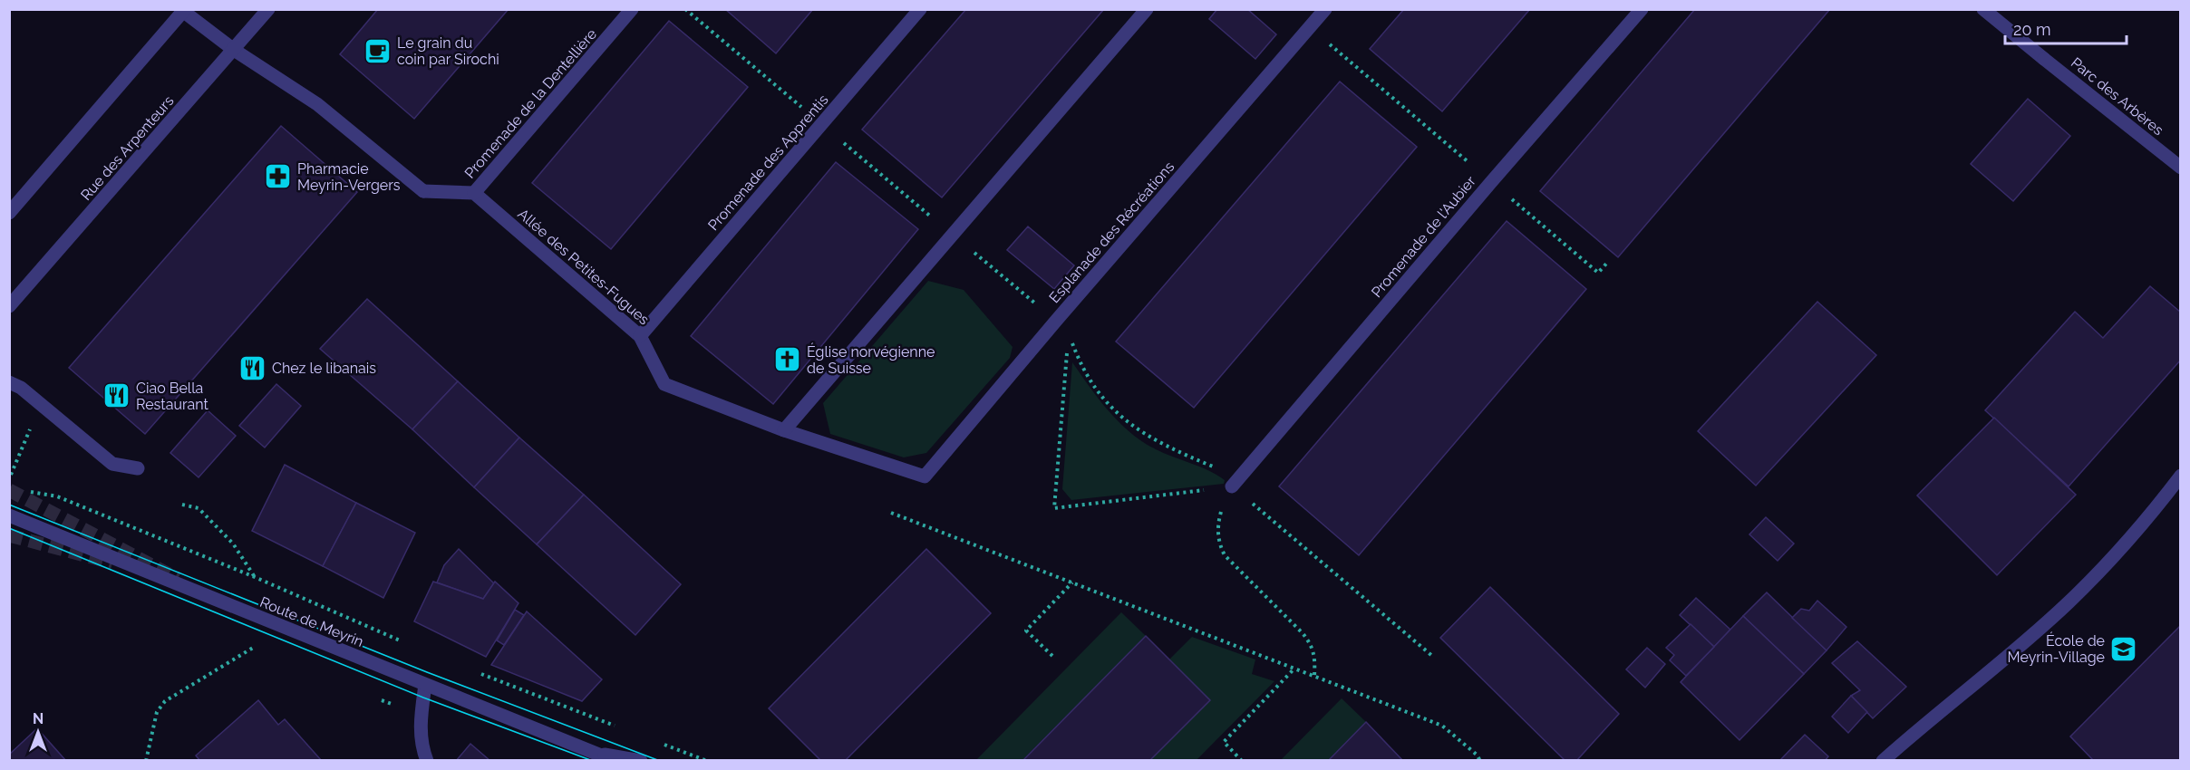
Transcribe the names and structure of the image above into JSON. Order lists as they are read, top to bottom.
{
  "streets": {
    "street": [
      "Parc des Arbères",
      "Promenade de la Dentellière",
      "Rue des Arpenteurs",
      "Promenade des Apprentis",
      "Esplanade des Récréations",
      "Promenade de l'Aubier",
      "Allée des Petites-Fugues",
      "Route de Meyrin"
    ]
  },
  "crossings": [
    ["Promenade de la Dentellière", "Allée des Petites-Fugues"],
    ["Promenade des Apprentis", "Allée des Petites-Fugues"],
    ["Esplanade des Récréations", "Allée des Petites-Fugues"]
  ],
  "places": {
    "cafe": ["Le grain du coin par Sirochi"],
    "pharmacy": ["Pharmacie Meyrin-Vergers"],
    "church": ["Église norvégienne de Suisse"],
    "restaurant": ["Chez le libanais", "Ciao Bella Restaurant"],
    "school or university": ["École de Meyrin-Village"]
  },
  "scale_bar": "20 m",
  "north": "top"
}
